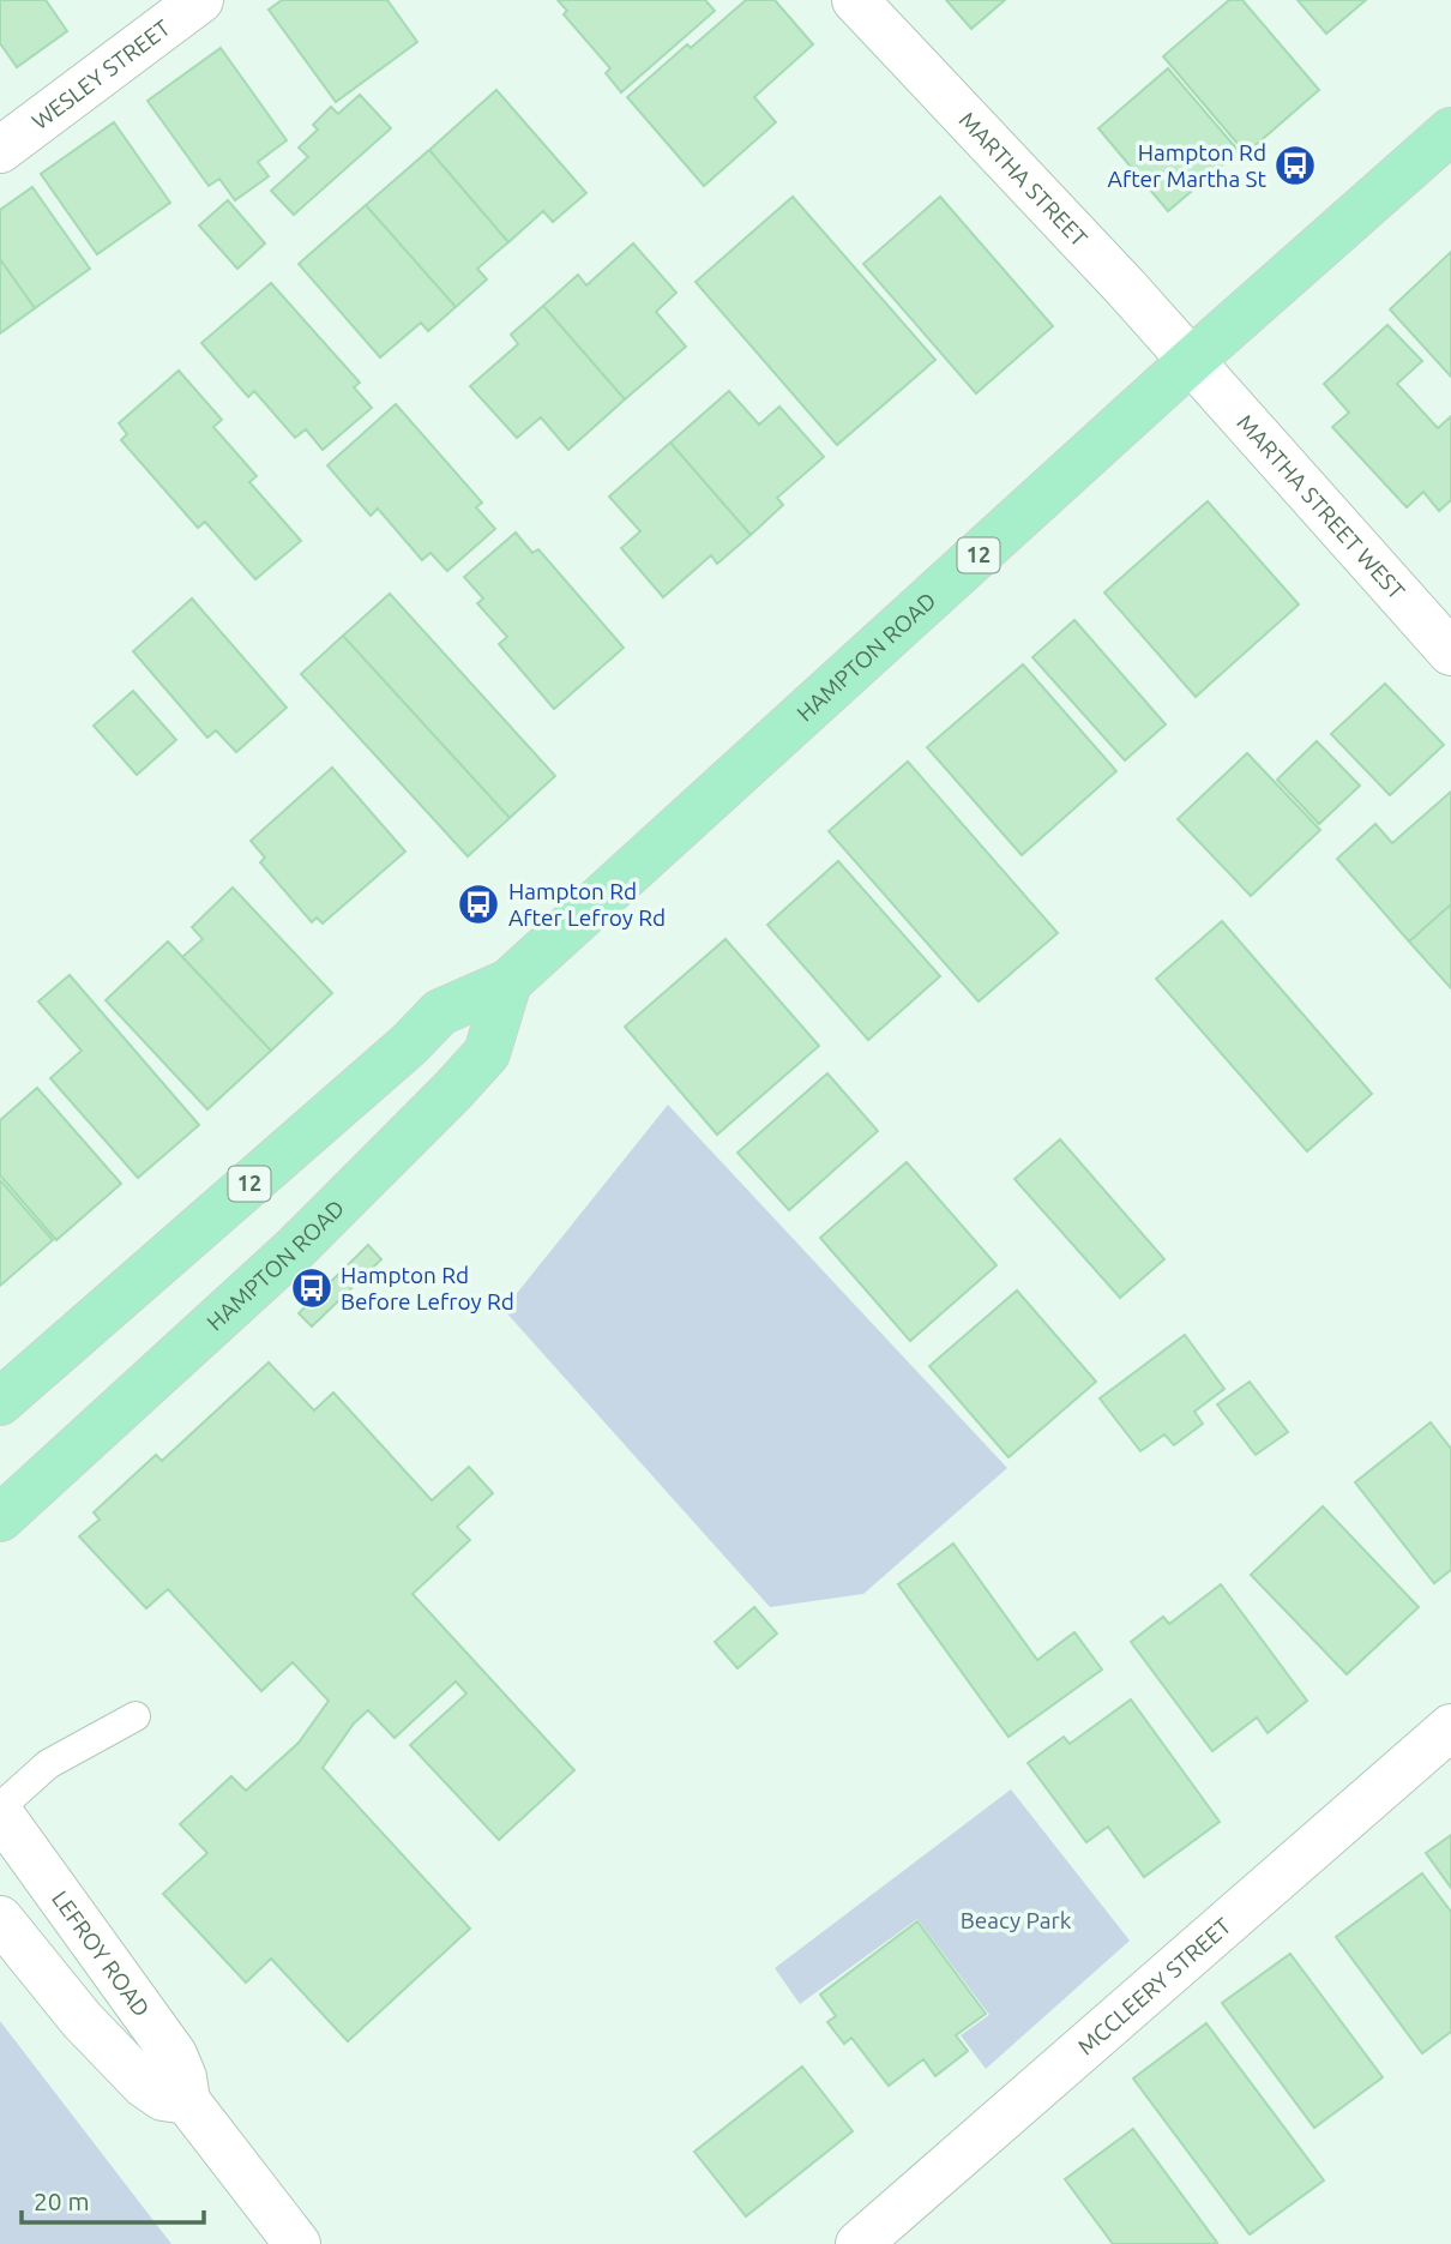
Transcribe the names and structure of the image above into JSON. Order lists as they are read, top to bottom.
{
  "streets": {
    "main road": ["12", "HAMPTON ROAD"],
    "street": [
      "WESLEY STREET",
      "MARTHA STREET",
      "MARTHA STREET WEST",
      "LEFROY ROAD",
      "MCCLEERY STREET"
    ]
  },
  "crossings": [
    ["MARTHA STREET", "MARTHA STREET WEST"],
    ["MARTHA STREET", "HAMPTON ROAD"],
    ["MARTHA STREET WEST", "HAMPTON ROAD"]
  ],
  "parks": ["Beacy Park"],
  "places": {
    "bus stop": ["Hampton Rd After Martha St", "Hampton Rd After Lefroy Rd", "Hampton Rd Before Lefroy Rd"]
  },
  "scale_bar": "20 m"
}
